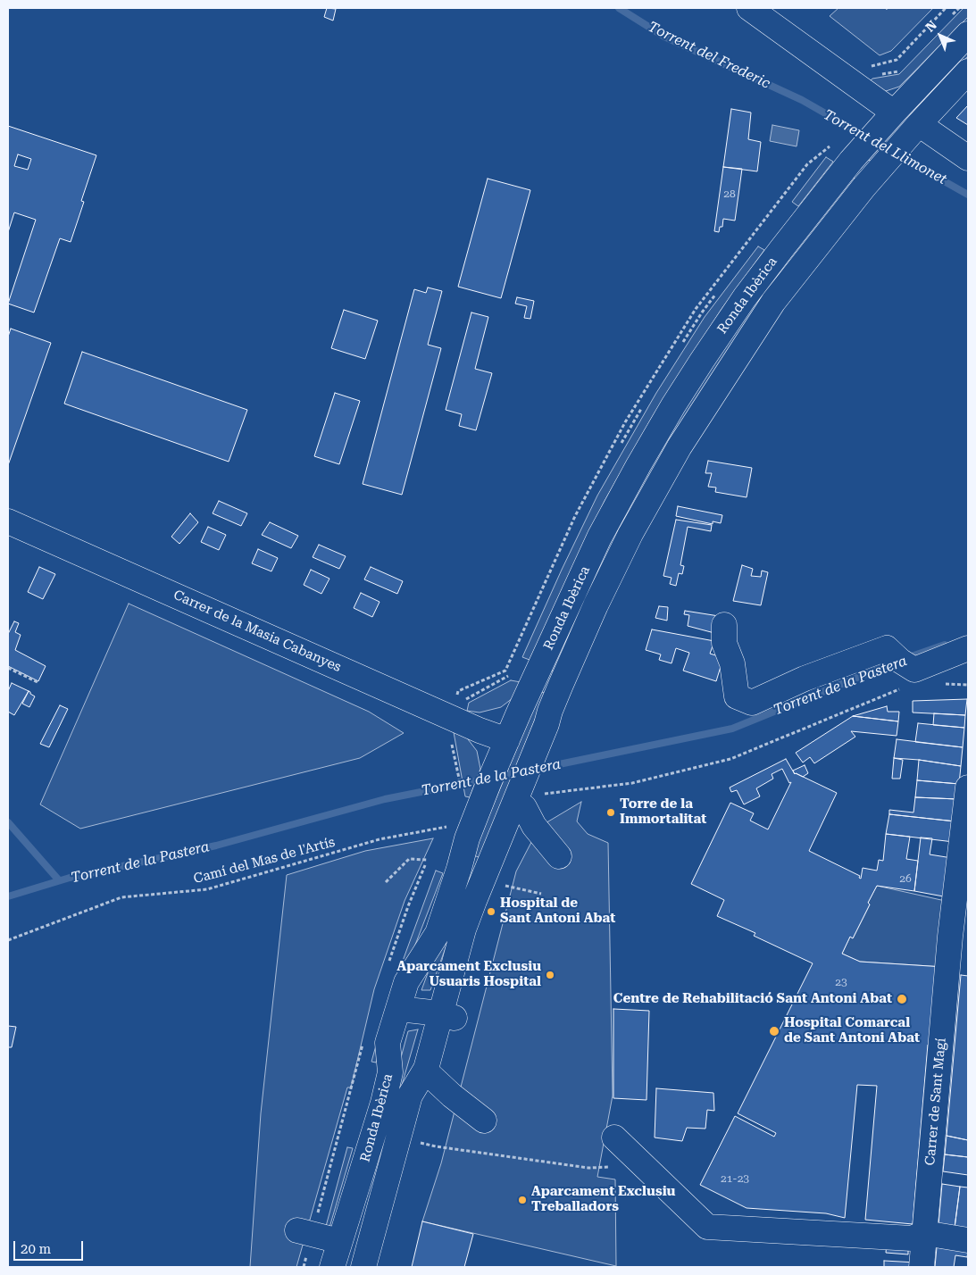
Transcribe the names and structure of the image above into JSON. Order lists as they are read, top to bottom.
{
  "streets": {
    "street": ["Ronda Ibèrica", "Carrer de la Masia Cabanyes", "Carrer de Sant Magí"],
    "path": ["Camí del Mas de l'Artís"]
  },
  "crossings": [
    ["Ronda Ibèrica", "Carrer de la Masia Cabanyes"]
  ],
  "water": ["Torrent del Frederic", "Torrent del Llimonet", "Torrent de la Pastera"],
  "places": [
    "Torre de la Immortalitat",
    "Hospital de Sant Antoni Abat",
    "Aparcament Exclusiu Usuaris Hospital",
    "Centre de Rehabilitació Sant Antoni Abat",
    "Hospital Comarcal de Sant Antoni Abat",
    "Aparcament Exclusiu Treballadors"
  ],
  "house_numbers": [
    "28",
    "26",
    "23",
    "21-23"
  ],
  "scale_bar": "20 m",
  "north": "top left"
}
